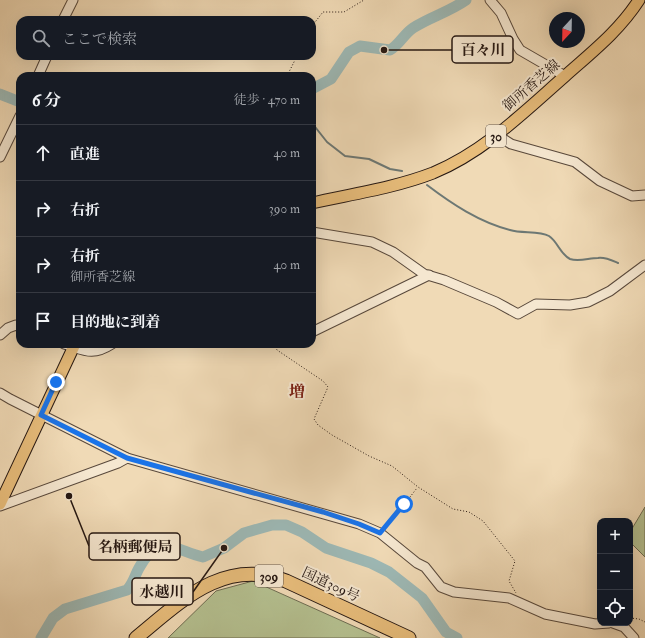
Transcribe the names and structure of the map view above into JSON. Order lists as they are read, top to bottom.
{
  "streets": {
    "highway": ["309", "国道309号"],
    "main road": ["御所香芝線", "30"]
  },
  "districts": ["増"],
  "places": ["百々川", "名柄郵便局", "水越川"],
  "north": "bottom",
  "page": {
    "search": "ここで検索",
    "heading": ["6 分", "徒歩 · 470 m"],
    "list": [
      ["直進", "40 m"],
      ["右折", "390 m"],
      ["右折", "御所香芝線", "40 m"],
      "目的地に到着"
    ],
    "map_buttons": ["+", "−"]
  }
}
